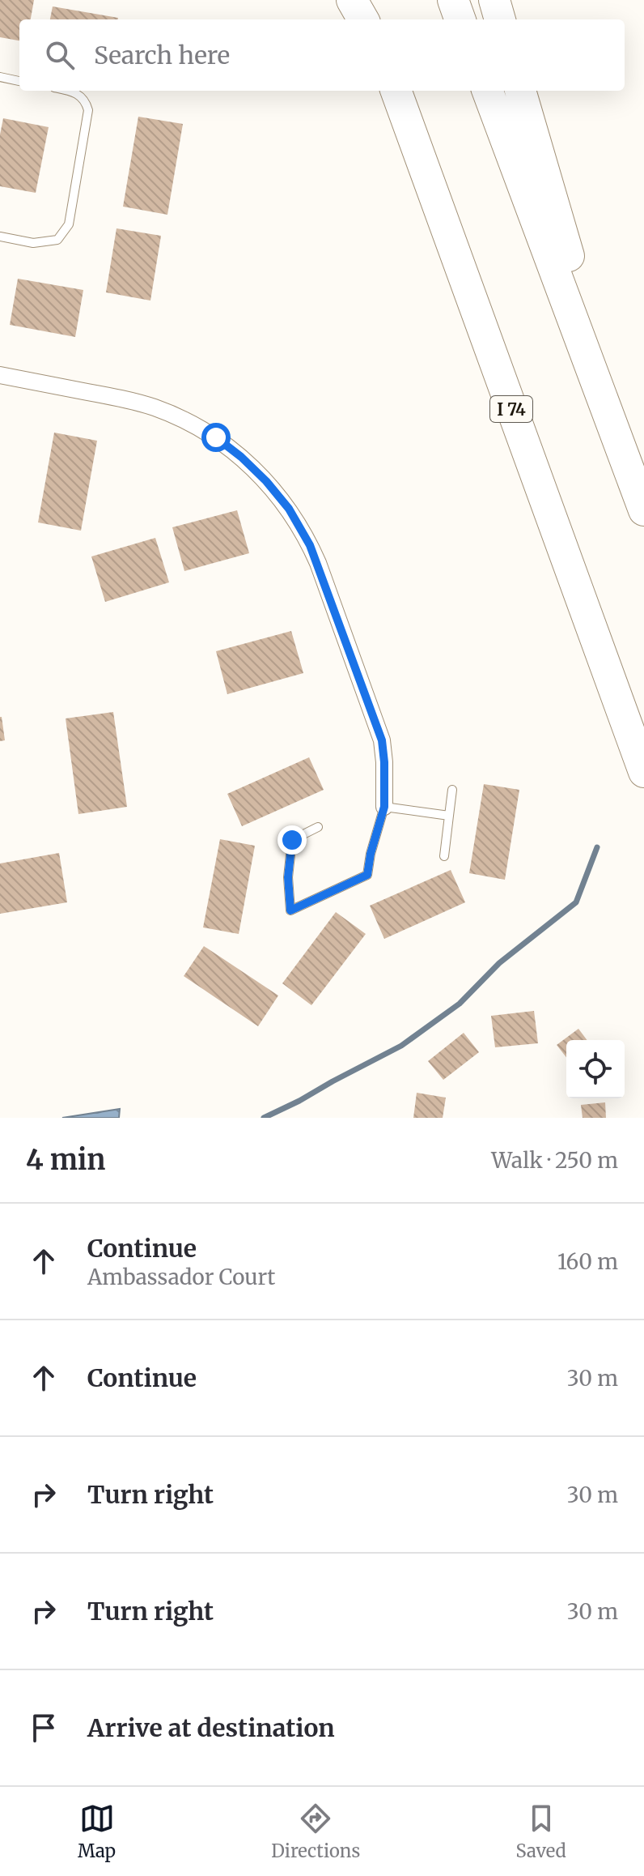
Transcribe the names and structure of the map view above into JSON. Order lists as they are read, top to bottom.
{
  "streets": {
    "highway": ["I 74"]
  },
  "page": {
    "search": "Search here",
    "heading": ["4 min", "Walk · 250 m"],
    "list": [
      ["Continue", "Ambassador Court", "160 m"],
      ["Continue", "30 m"],
      ["Turn right", "30 m"],
      ["Turn right", "30 m"],
      "Arrive at destination"
    ],
    "nav": ["Map", "Directions", "Saved"]
  }
}
